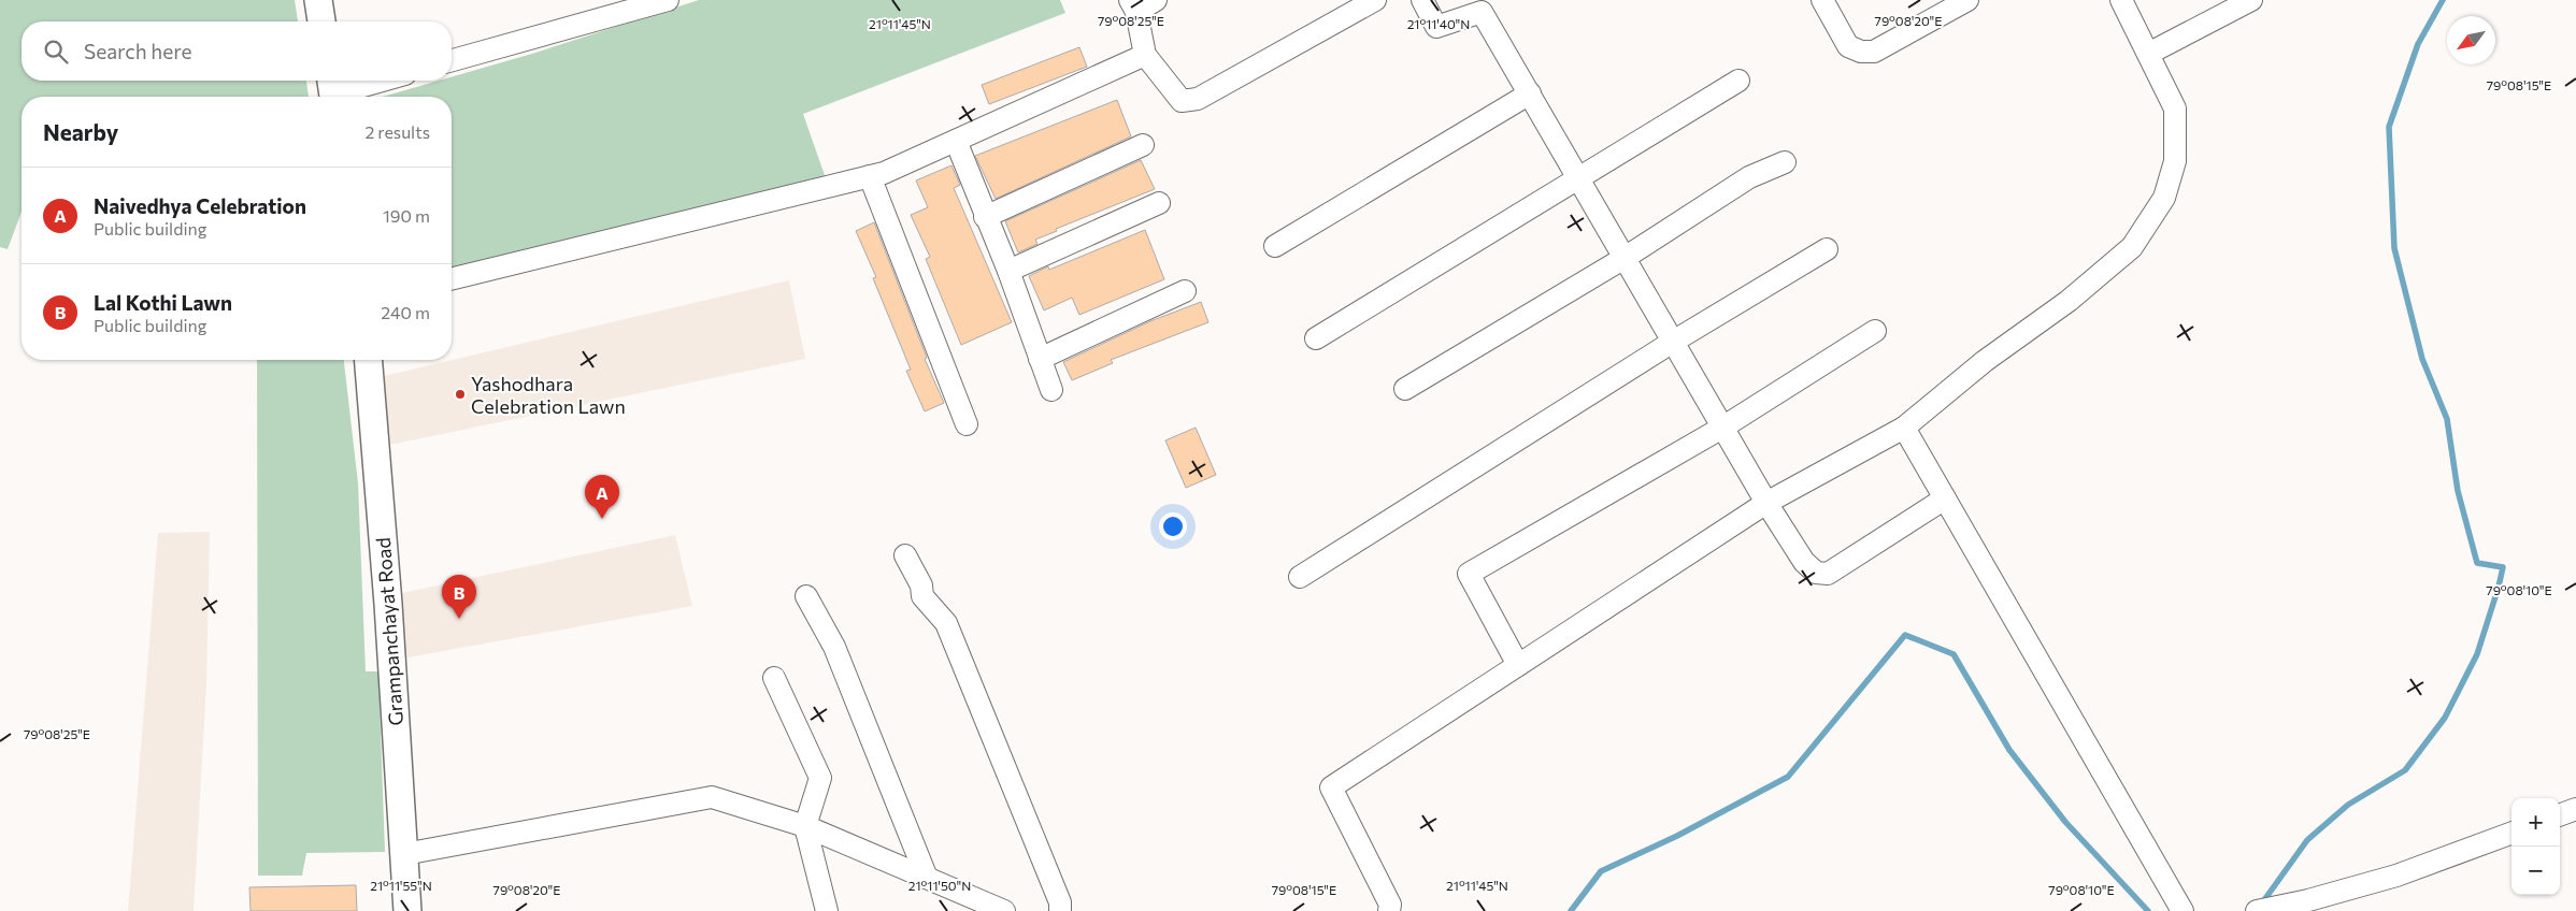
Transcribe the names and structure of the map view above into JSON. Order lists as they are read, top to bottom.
{
  "streets": {
    "street": ["Grampanchayat Road"]
  },
  "places": ["Yashodhara Celebration Lawn"],
  "north": "bottom left",
  "page": {
    "search": "Search here",
    "heading": ["Nearby", "2 results"],
    "list": [
      {
        "mark": "A",
        "name": "Naivedhya Celebration",
        "note": "Public building",
        "value": "190 m"
      },
      {
        "mark": "B",
        "name": "Lal Kothi Lawn",
        "note": "Public building",
        "value": "240 m"
      }
    ],
    "pins": ["A", "B"],
    "map_buttons": ["+", "−"]
  },
  "coordinates": [
    "79°08'25\"E",
    "79°08'20\"E",
    "21°11'45\"N",
    "21°11'40\"N",
    "79°08'15\"E",
    "79°08'10\"E",
    "21°11'55\"N",
    "21°11'50\"N"
  ]
}
